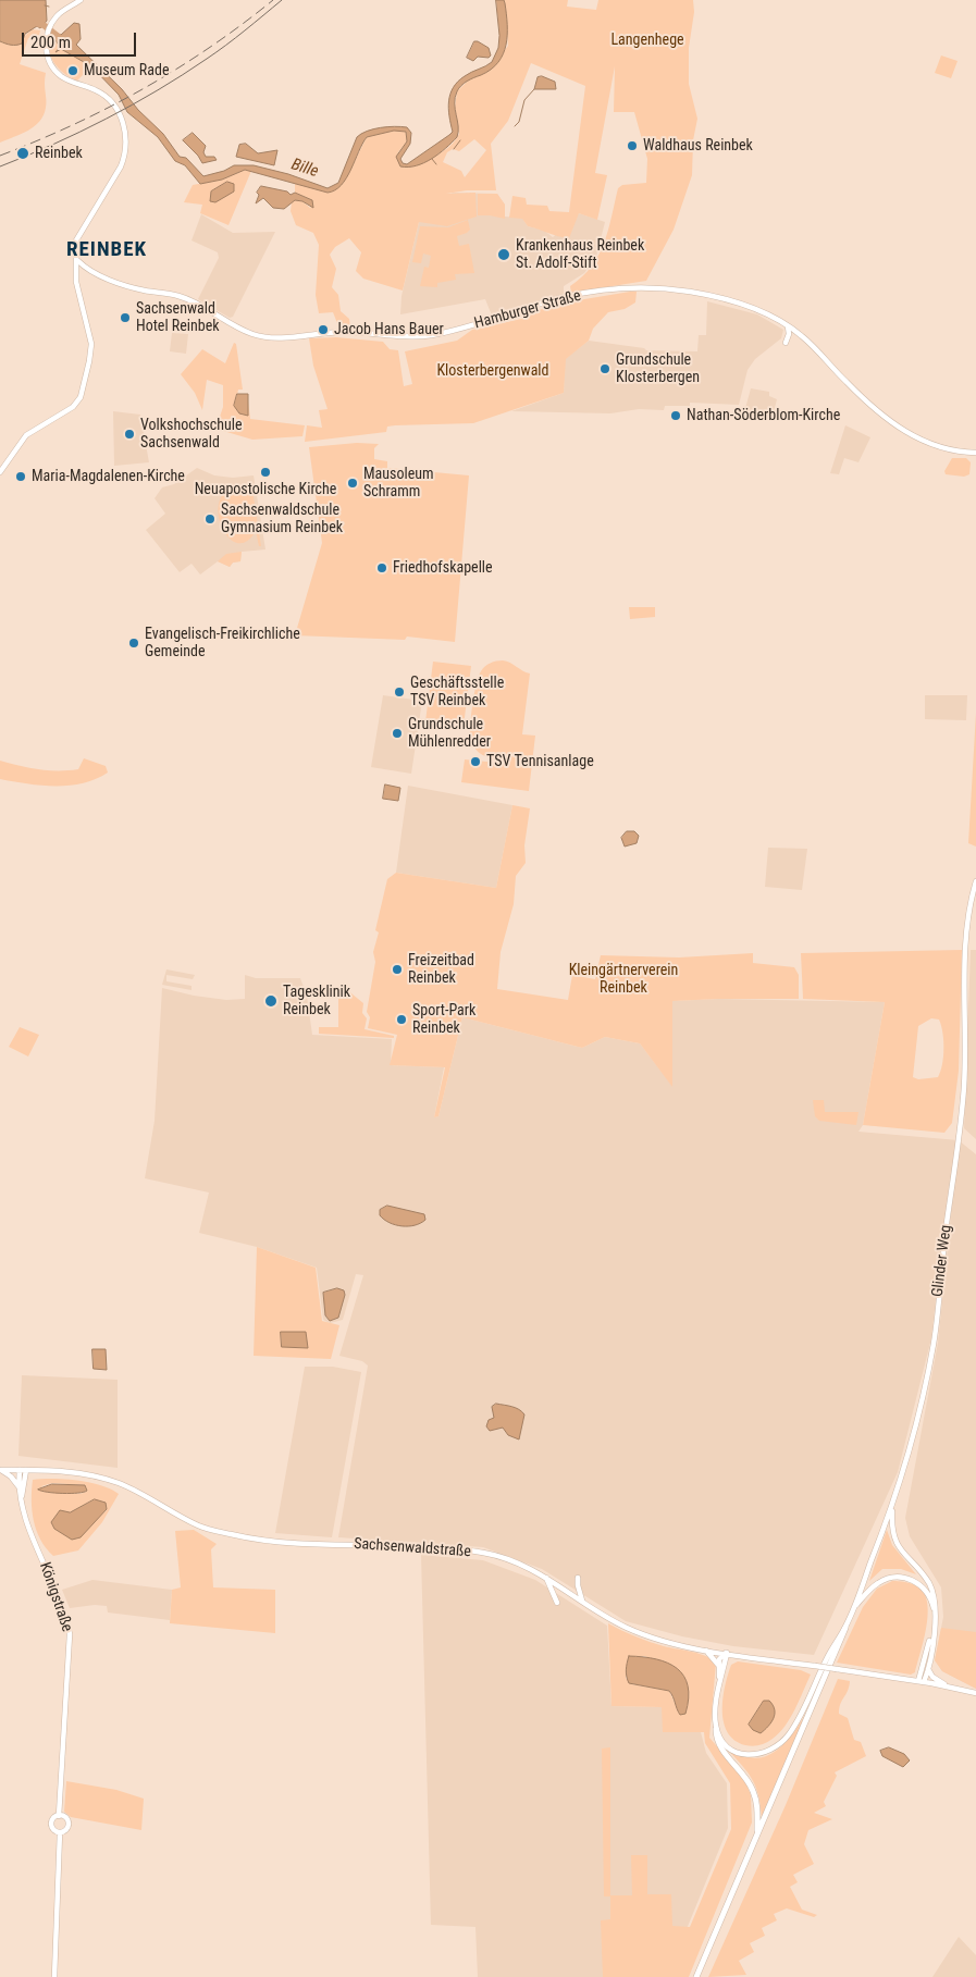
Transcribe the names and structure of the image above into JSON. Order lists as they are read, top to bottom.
{
  "streets": {
    "main road": [
      "Hamburger Straße",
      "Glinder Weg",
      "Sachsenwaldstraße",
      "Königstraße"
    ]
  },
  "crossings": [
    ["Sachsenwaldstraße", "Königstraße"]
  ],
  "districts": ["REINBEK"],
  "water": ["Bille"],
  "parks": ["Langenhege", "Klosterbergenwald", "Kleingärtnerverein Reinbek"],
  "places": [
    "Museum Rade",
    "Waldhaus Reinbek",
    "Reinbek",
    "Krankenhaus Reinbek St. Adolf-Stift",
    "Sachsenwald Hotel Reinbek",
    "Jacob Hans Bauer",
    "Grundschule Klosterbergen",
    "Nathan-Söderblom-Kirche",
    "Volkshochschule Sachsenwald",
    "Neuapostolische Kirche",
    "Maria-Magdalenen-Kirche",
    "Mausoleum Schramm",
    "Sachsenwaldschule Gymnasium Reinbek",
    "Friedhofskapelle",
    "Evangelisch-Freikirchliche Gemeinde",
    "Geschäftsstelle TSV Reinbek",
    "Grundschule Mühlenredder",
    "TSV Tennisanlage",
    "Freizeitbad Reinbek",
    "Tagesklinik Reinbek",
    "Sport-Park Reinbek"
  ],
  "scale_bar": "200 m"
}
